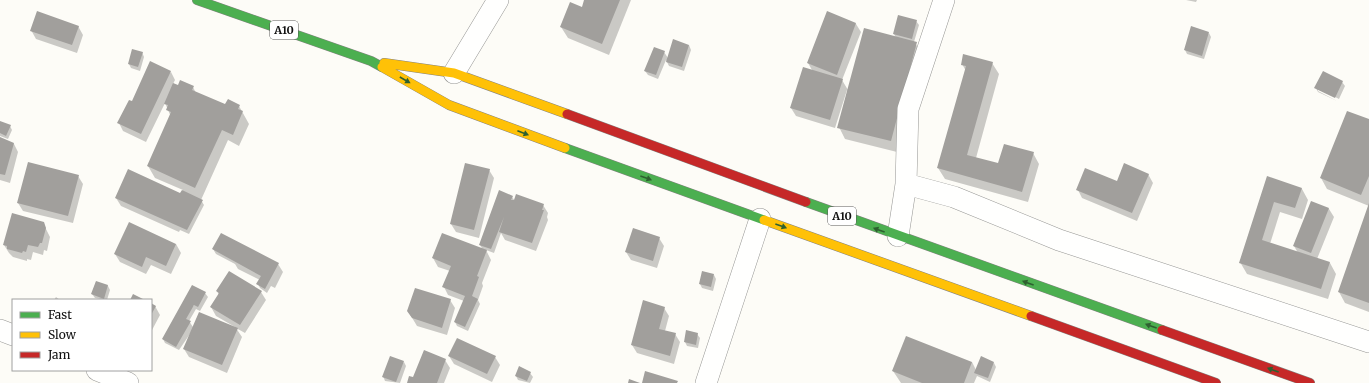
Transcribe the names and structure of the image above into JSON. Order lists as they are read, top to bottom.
{
  "streets": {
    "highway": ["A10"]
  },
  "legend": ["Fast", "Slow", "Jam"]
}
